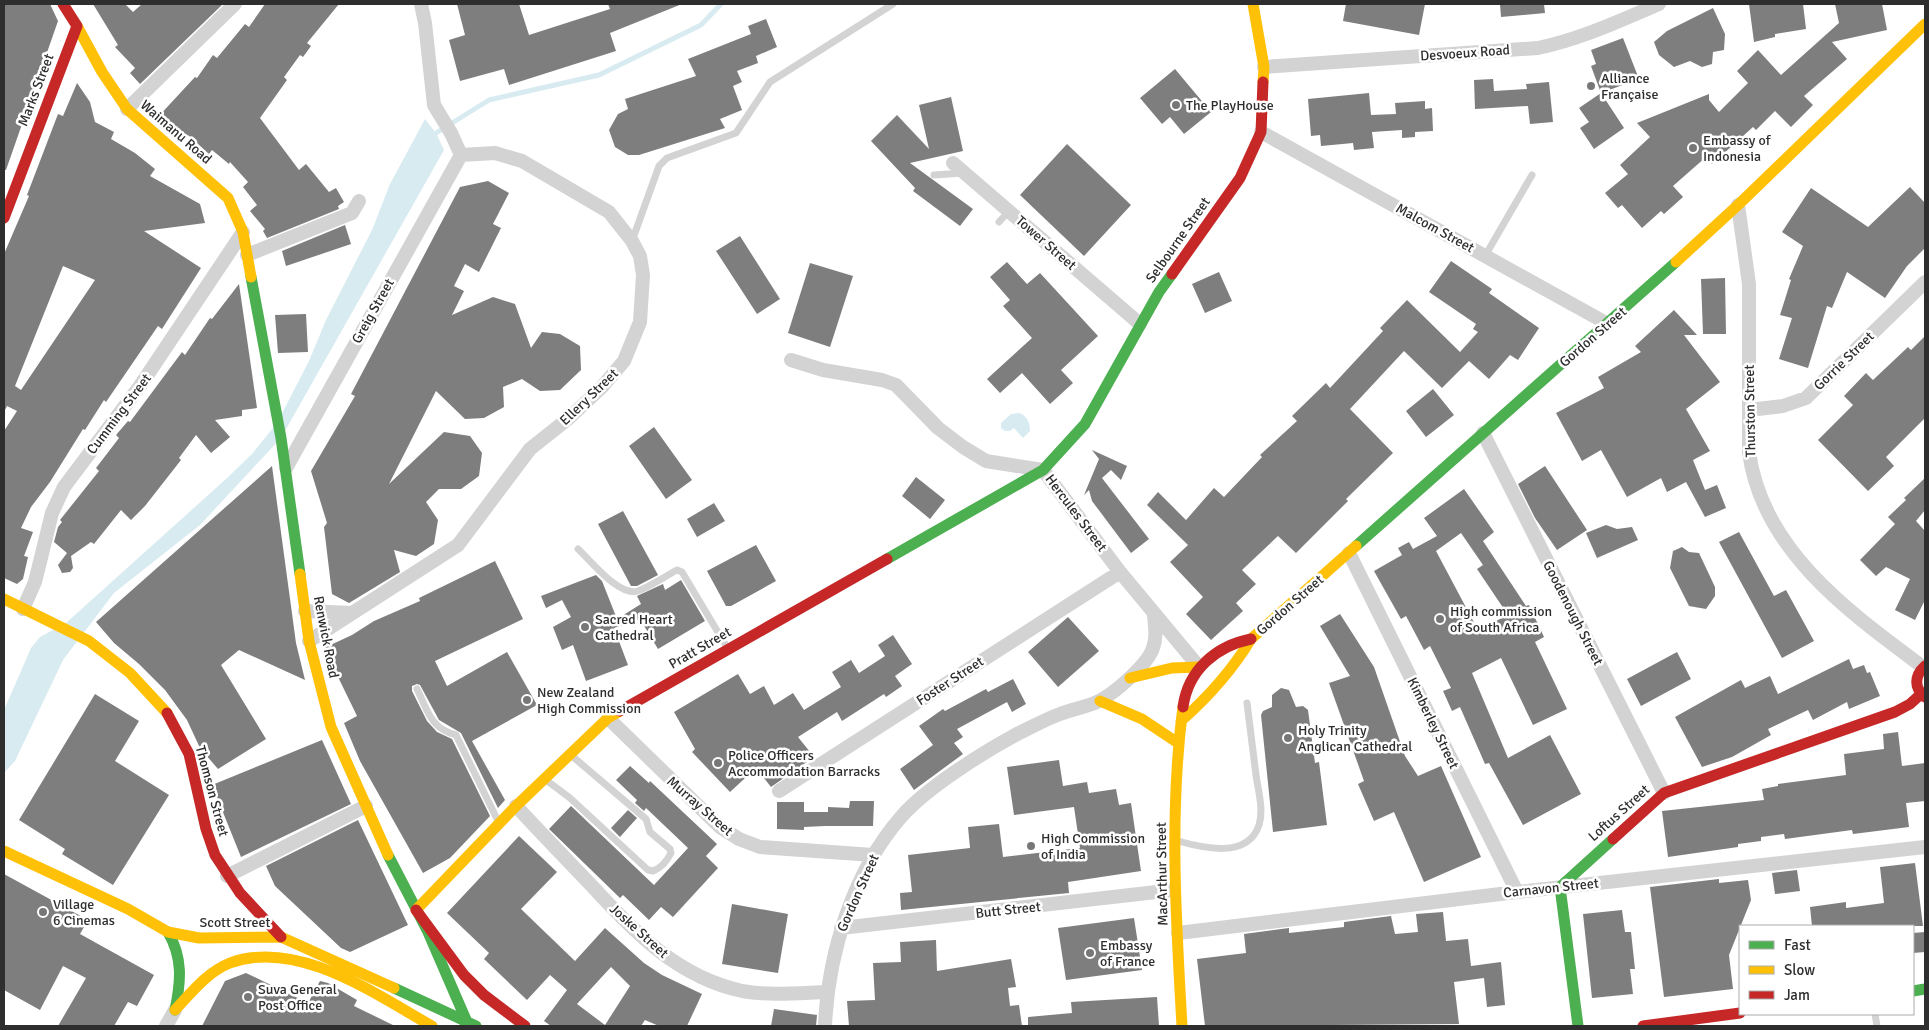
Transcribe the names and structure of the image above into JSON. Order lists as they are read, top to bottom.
{
  "streets": {
    "main road": [
      "Marks Street",
      "Waimanu Road",
      "Selbourne Street",
      "Gordon Street",
      "Renwick Road",
      "Pratt Street",
      "Thomson Street",
      "Loftus Street",
      "MacArthur Street",
      "Scott Street"
    ],
    "street": [
      "Desvoeux Road",
      "Malcom Street",
      "Tower Street",
      "Greig Street",
      "Gorrie Street",
      "Ellery Street",
      "Thurston Street",
      "Cumming Street",
      "Hercules Street",
      "Goodenough Street",
      "Foster Street",
      "Kimberley Street",
      "Murray Street",
      "Carnavon Street",
      "Butt Street",
      "Joske Street"
    ]
  },
  "crossings": [
    ["Desvoeux Road", "Selbourne Street"],
    ["Marks Street", "Waimanu Road"],
    ["Waimanu Road", "Cumming Street"],
    ["Waimanu Road", "Renwick Road"],
    ["Malcom Street", "Selbourne Street"],
    ["Malcom Street", "Gordon Street"],
    ["Selbourne Street", "Tower Street"],
    ["Selbourne Street", "Hercules Street"],
    ["Selbourne Street", "Pratt Street"],
    ["Greig Street", "Ellery Street"],
    ["Greig Street", "Renwick Road"],
    ["Gordon Street", "Thurston Street"],
    ["Gordon Street", "Hercules Street"],
    ["Gordon Street", "Goodenough Street"],
    ["Gordon Street", "Kimberley Street"],
    ["Gordon Street", "Murray Street"],
    ["Gordon Street", "MacArthur Street"],
    ["Gordon Street", "Butt Street"],
    ["Gordon Street", "Joske Street"],
    ["Gorrie Street", "Thurston Street"],
    ["Ellery Street", "Renwick Road"],
    ["Cumming Street", "Renwick Road"],
    ["Cumming Street", "Thomson Street"],
    ["Hercules Street", "Pratt Street"],
    ["Hercules Street", "Foster Street"],
    ["Goodenough Street", "Loftus Street"],
    ["Renwick Road", "Pratt Street"],
    ["Renwick Road", "Scott Street"],
    ["Pratt Street", "Murray Street"],
    ["Pratt Street", "Joske Street"],
    ["Kimberley Street", "Carnavon Street"],
    ["Thomson Street", "Scott Street"],
    ["Loftus Street", "Carnavon Street"],
    ["MacArthur Street", "Carnavon Street"],
    ["MacArthur Street", "Butt Street"]
  ],
  "places": [
    "Alliance Française",
    "The PlayHouse",
    "Embassy of Indonesia",
    "High commission of South Africa",
    "Sacred Heart Cathedral",
    "New Zealand High Commission",
    "Holy Trinity Anglican Cathedral",
    "Police Officers Accommodation Barracks",
    "High Commission of India",
    "Village 6 Cinemas",
    "Embassy of France",
    "Suva General Post Office"
  ],
  "legend": ["Fast", "Slow", "Jam"]
}
